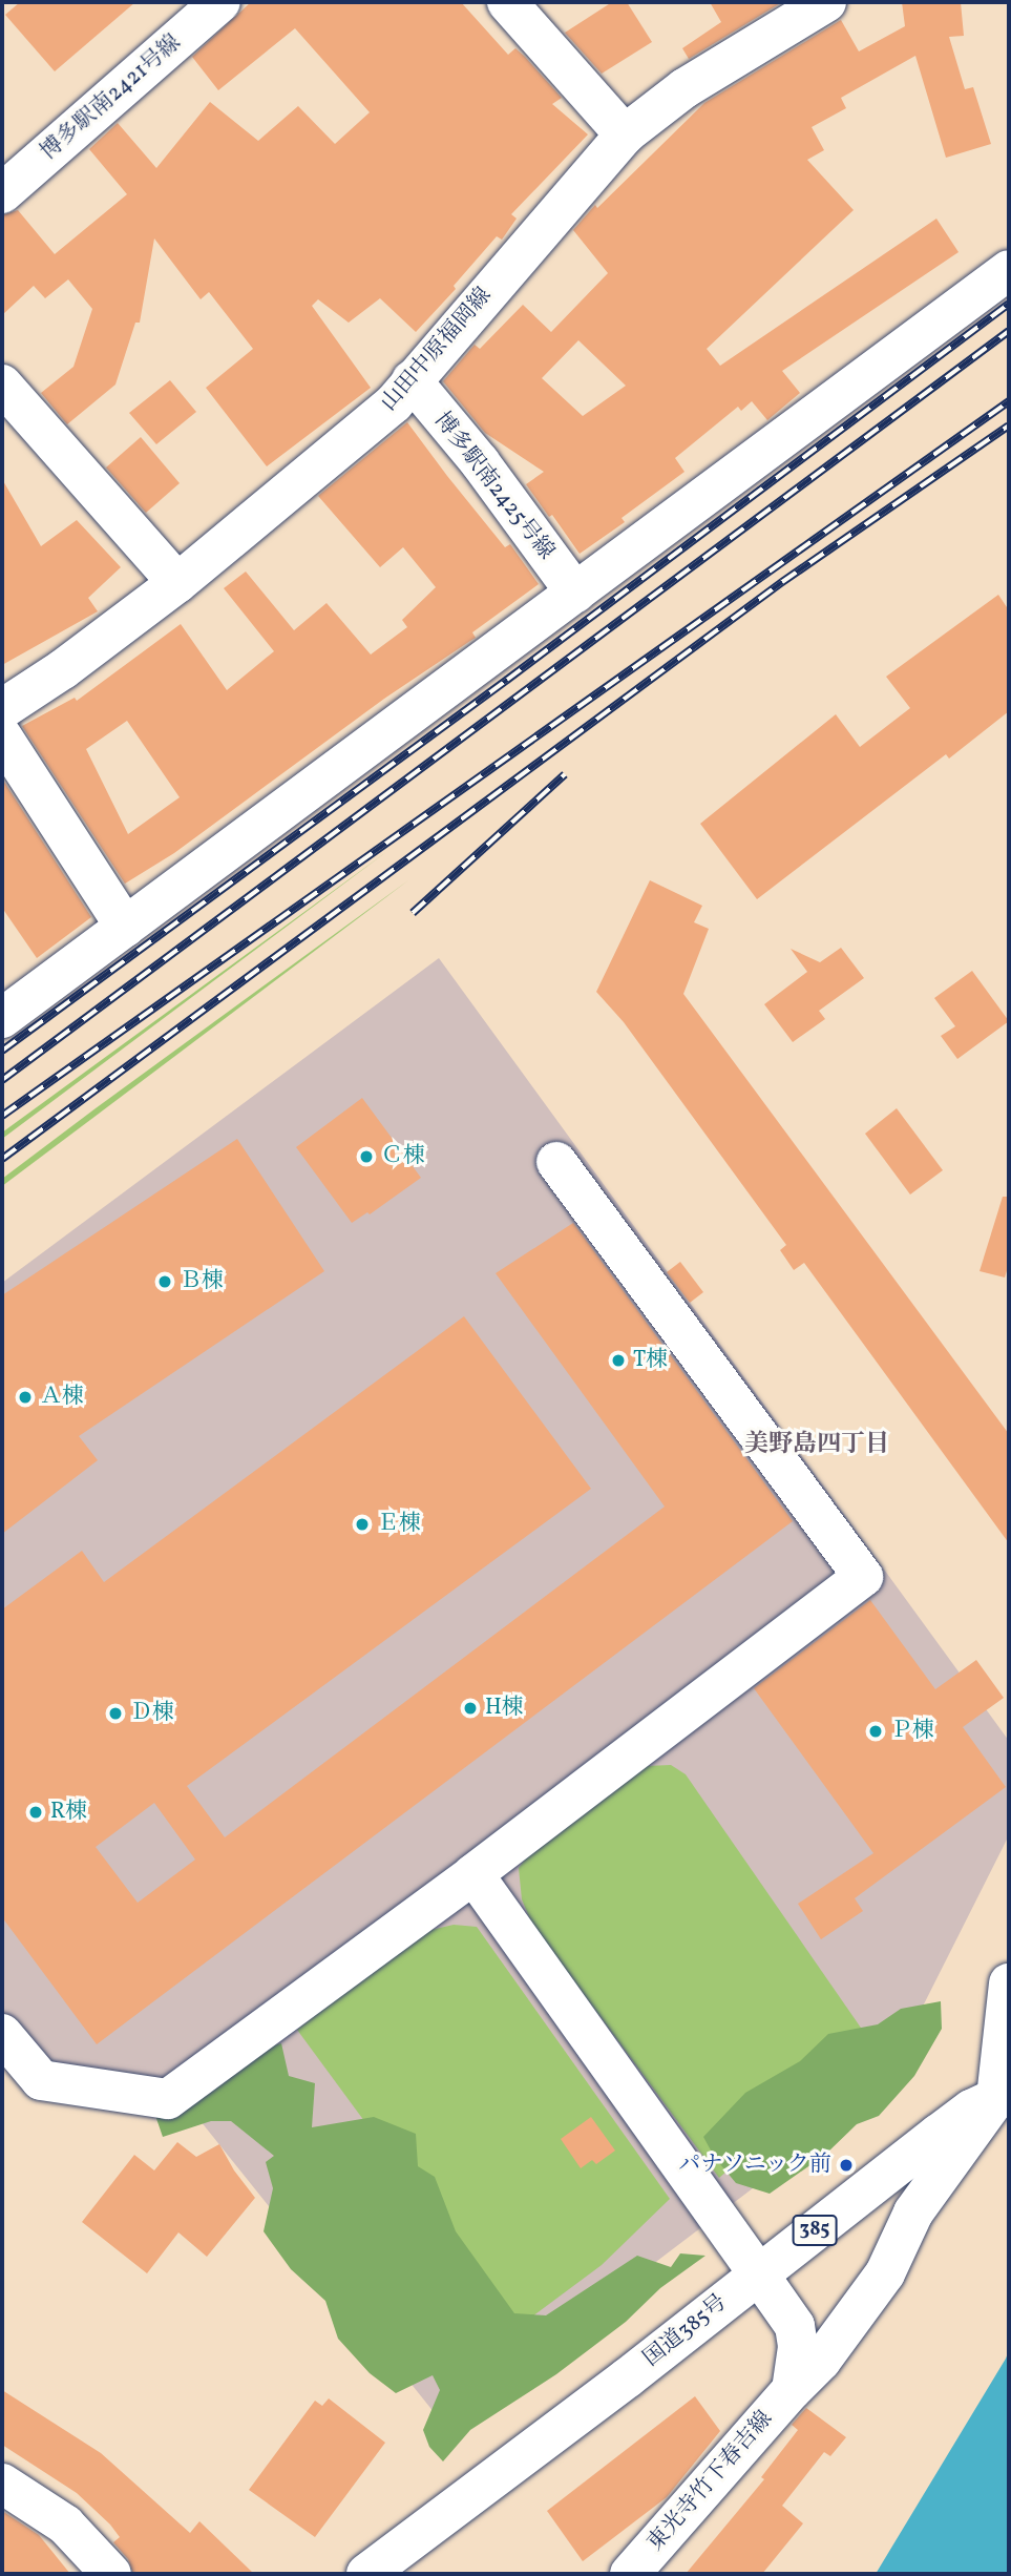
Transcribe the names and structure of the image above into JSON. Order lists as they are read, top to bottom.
{
  "streets": {
    "main road": [
      "博多駅南2421号線",
      "山田中原福岡線",
      "博多駅南2425号線",
      "385",
      "国道385号",
      "東光寺竹下春吉線"
    ]
  },
  "crossings": [
    ["山田中原福岡線", "博多駅南2425号線"],
    ["国道385号", "東光寺竹下春吉線"]
  ],
  "districts": ["美野島四丁目"],
  "places": [
    "Ｃ棟",
    "Ｂ棟",
    "T棟",
    "Ａ棟",
    "Ｅ棟",
    "H棟",
    "Ｄ棟",
    "Ｐ棟",
    "R棟",
    "パナソニック前"
  ]
}
